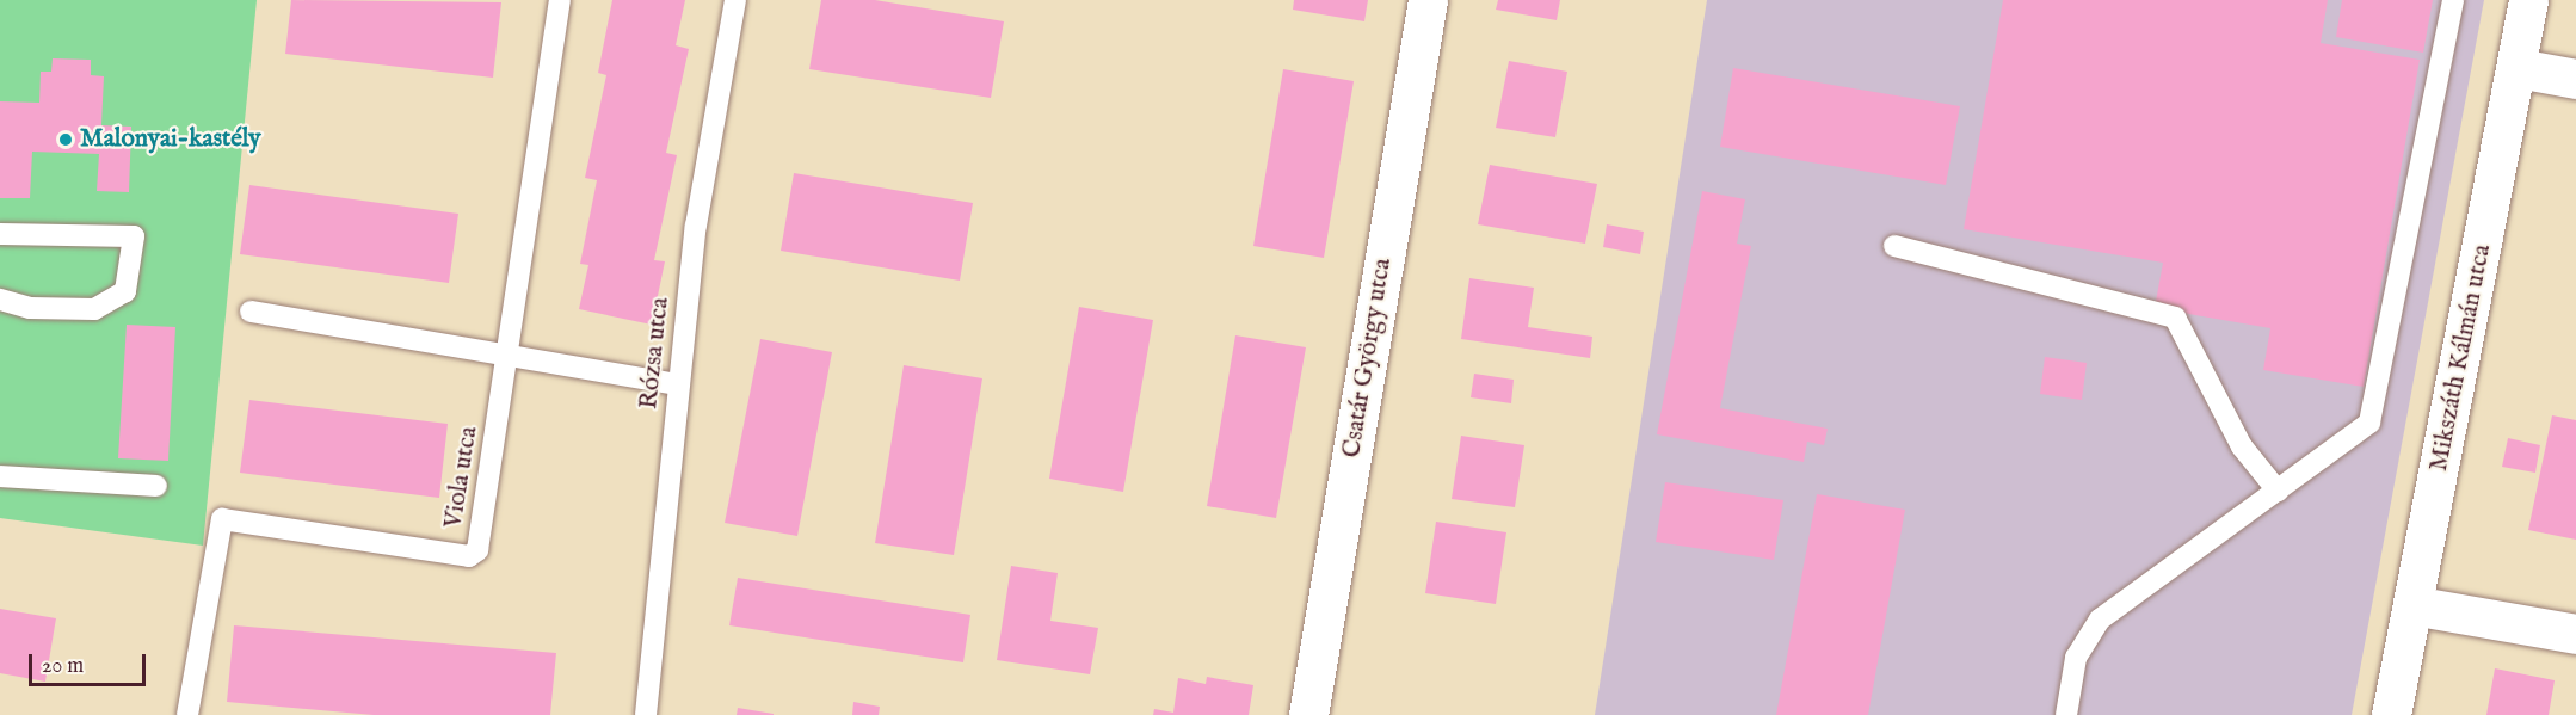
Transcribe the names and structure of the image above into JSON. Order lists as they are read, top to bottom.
{
  "streets": {
    "street": ["Csatár György utca", "Mikszáth Kálmán utca"],
    "lane": ["Rózsa utca", "Viola utca"]
  },
  "places": ["Malonyai-kastély"],
  "scale_bar": "20 m"
}
